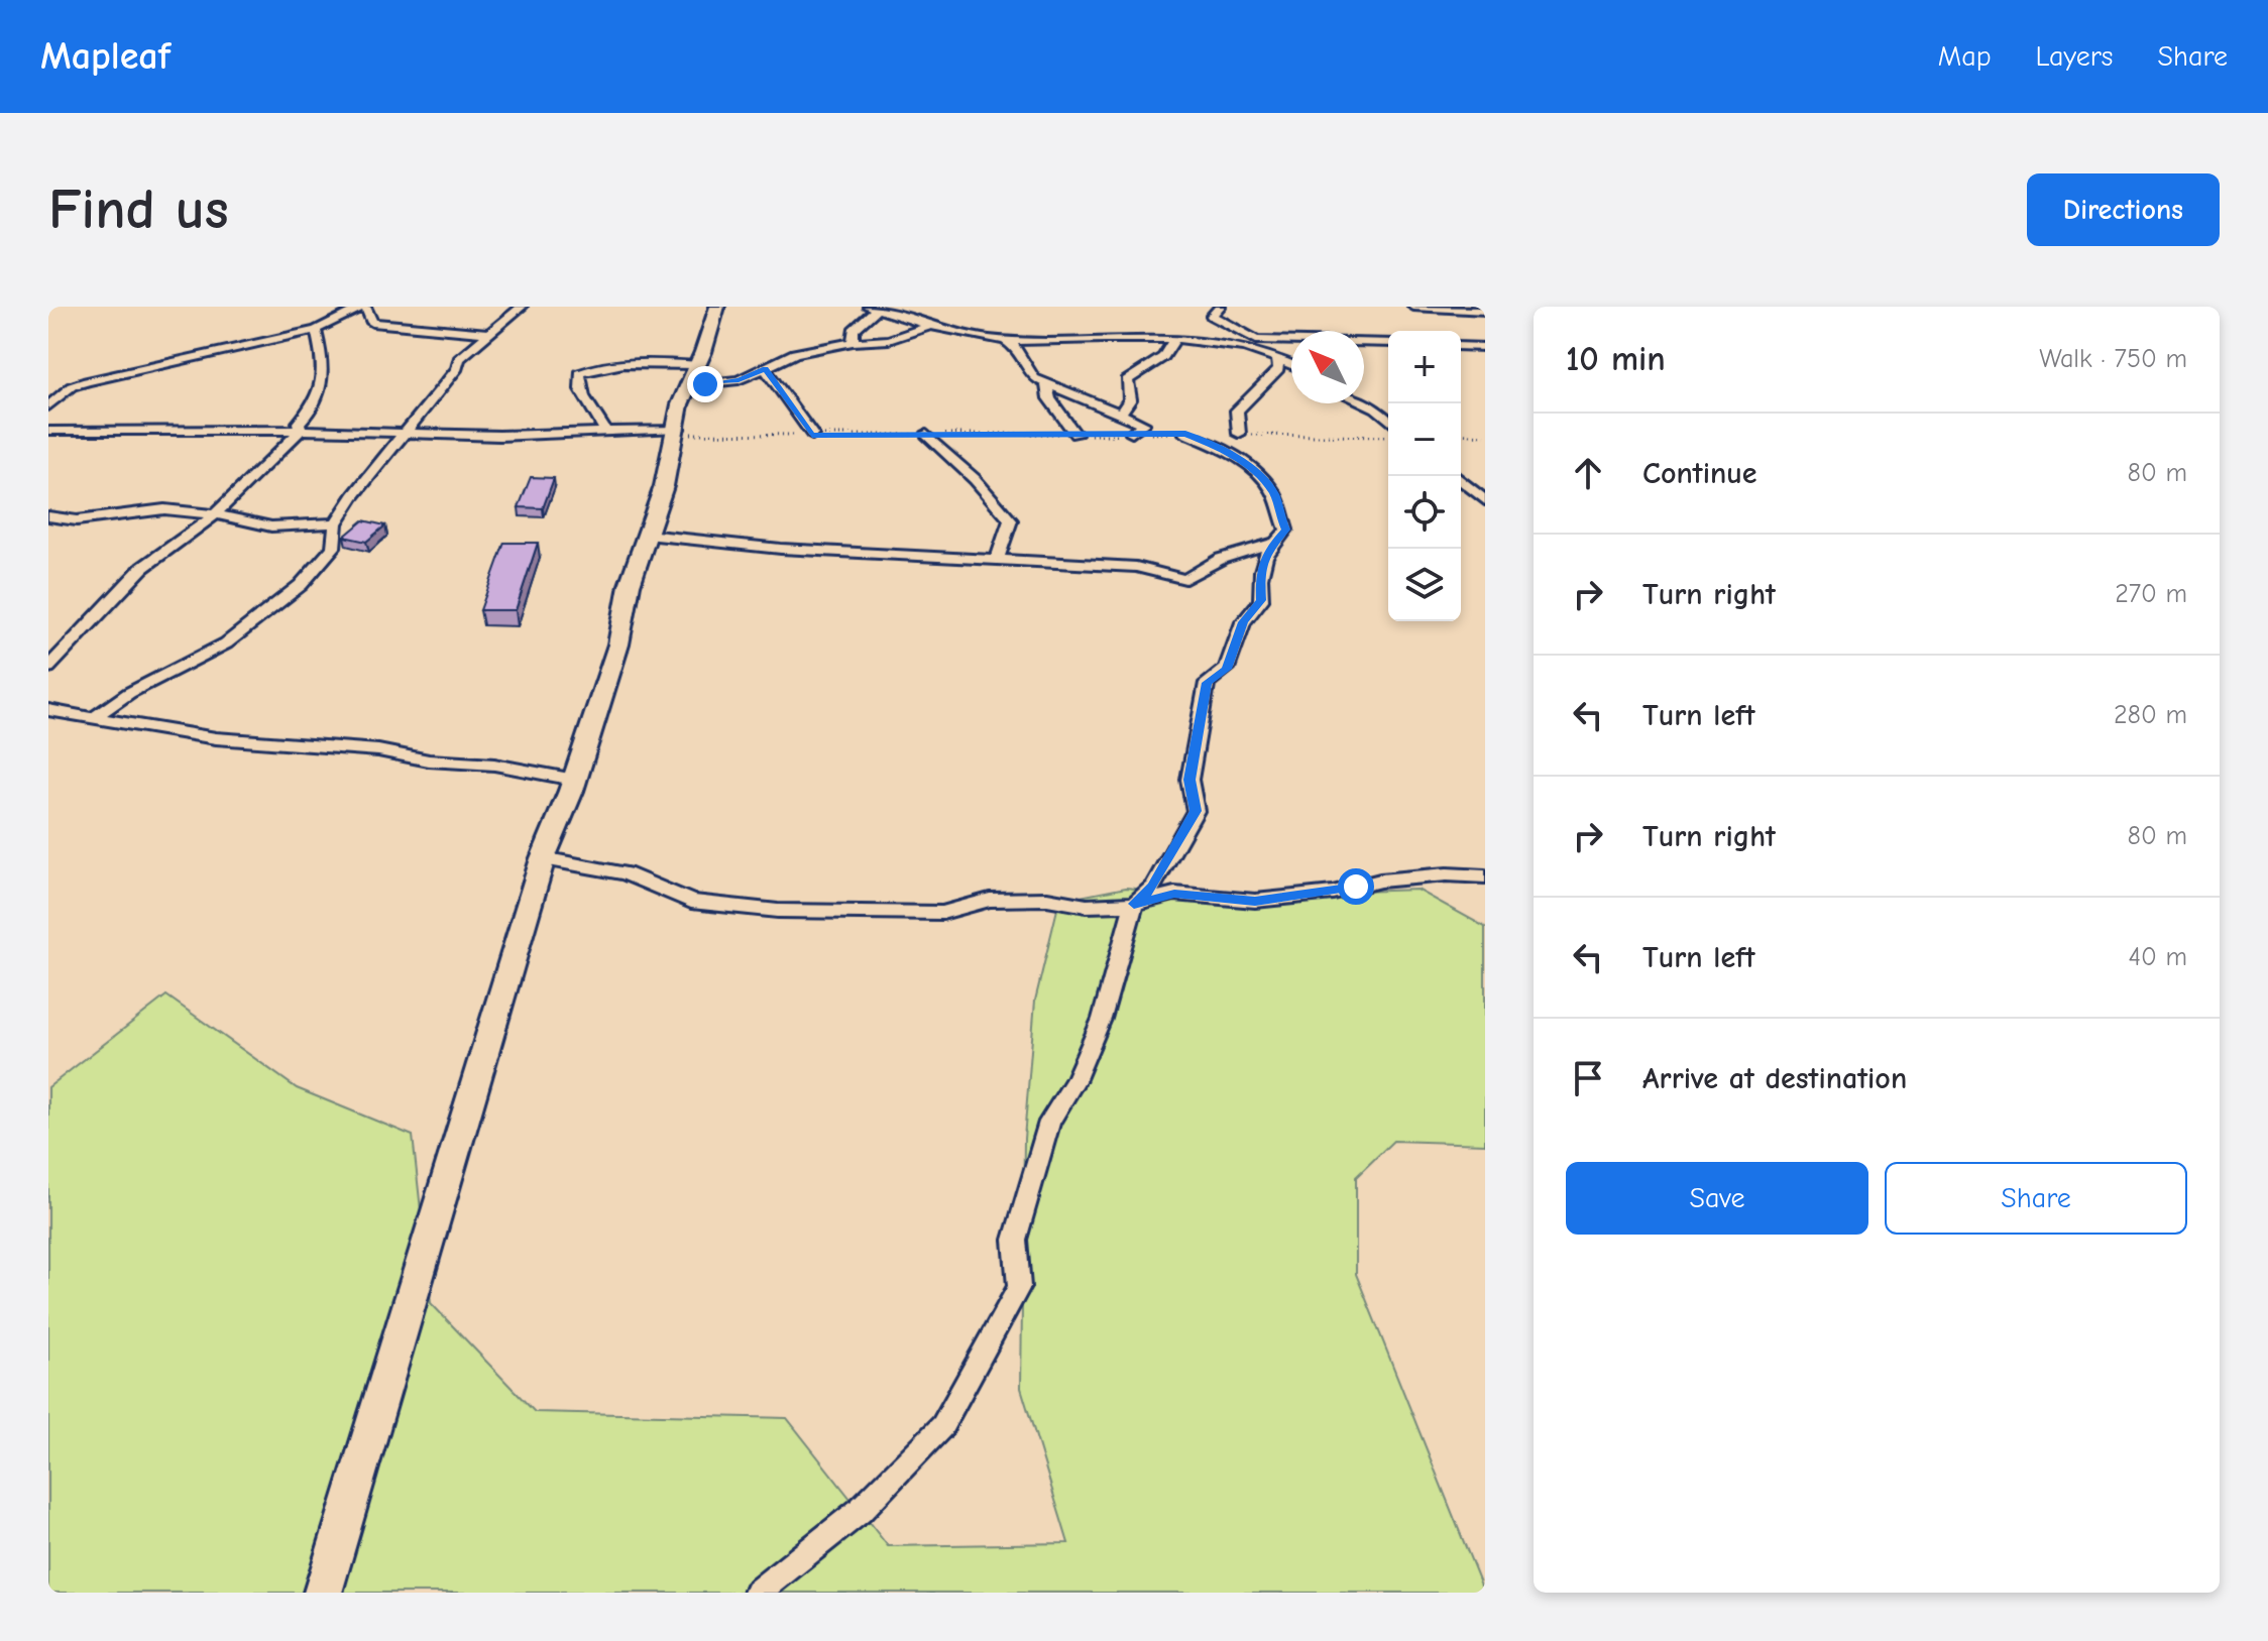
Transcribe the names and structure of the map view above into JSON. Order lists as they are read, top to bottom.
{
  "north": "top left",
  "page": {
    "header": "Mapleaf",
    "nav": ["Map", "Layers", "Share"],
    "buttons": [
      "Directions",
      ["Save", "Share"]
    ],
    "title": "Find us",
    "heading": ["10 min", "Walk · 750 m"],
    "map_buttons": ["+", "−"],
    "list": [
      ["Continue", "80 m"],
      ["Turn right", "270 m"],
      ["Turn left", "280 m"],
      ["Turn right", "80 m"],
      ["Turn left", "40 m"],
      "Arrive at destination"
    ]
  }
}
